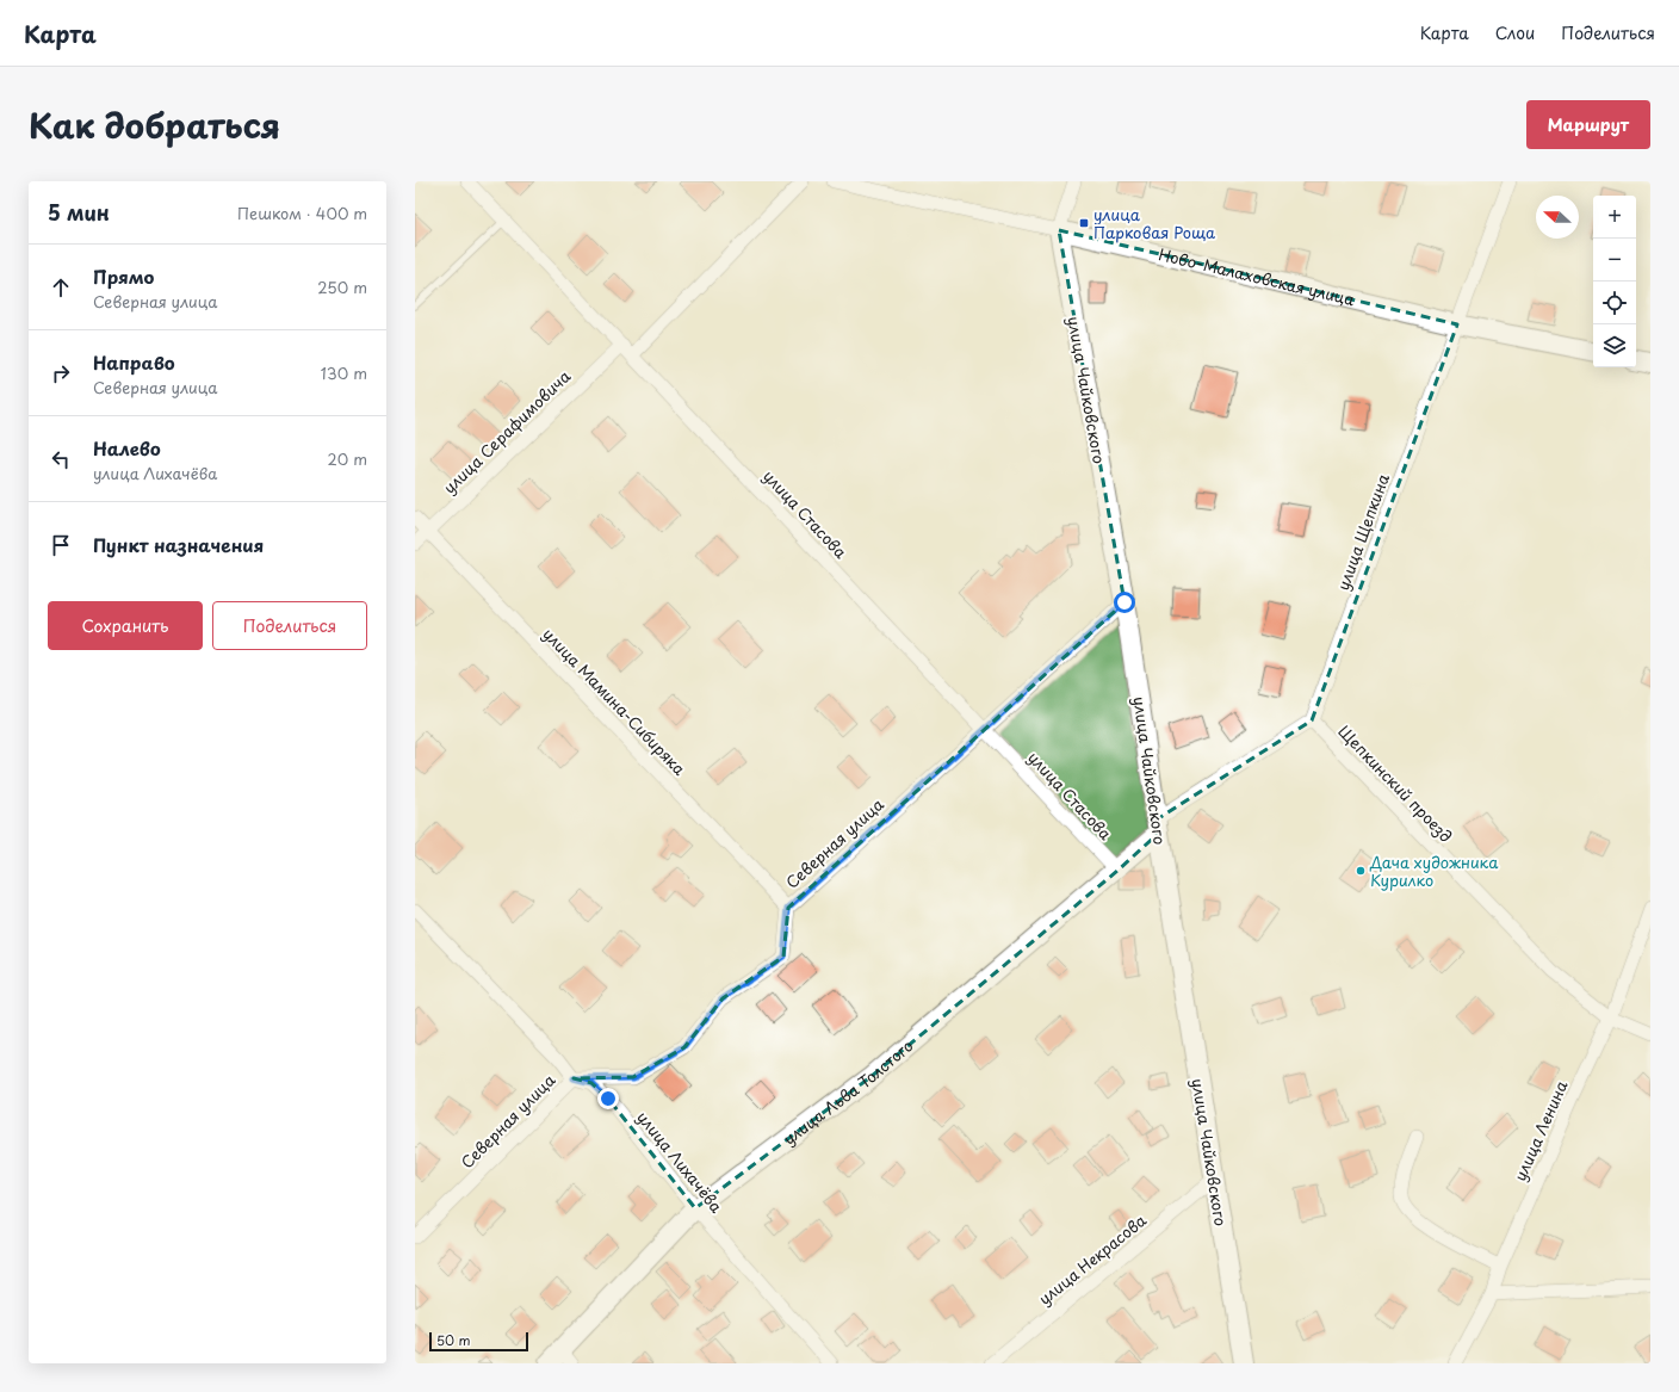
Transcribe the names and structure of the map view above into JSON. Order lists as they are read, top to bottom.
{
  "streets": {
    "street": [
      "Ново-Малаховская улица",
      "улица Чайковского",
      "улица Серафимовича",
      "улица Стасова",
      "улица Щепкина",
      "улица Мамина-Сибиряка",
      "Щепкинский проезд",
      "Северная улица",
      "улица Льва Толстого",
      "улица Ленина",
      "улица Лихачёва",
      "улица Некрасова"
    ]
  },
  "crossings": [
    ["Ново-Малаховская улица", "улица Чайковского"],
    ["Ново-Малаховская улица", "улица Щепкина"],
    ["улица Чайковского", "Северная улица"],
    ["улица Чайковского", "улица Льва Толстого"],
    ["улица Чайковского", "улица Некрасова"],
    ["улица Серафимовича", "улица Стасова"],
    ["улица Серафимовича", "улица Мамина-Сибиряка"],
    ["улица Стасова", "Северная улица"],
    ["улица Стасова", "улица Льва Толстого"],
    ["улица Щепкина", "Щепкинский проезд"],
    ["улица Мамина-Сибиряка", "Северная улица"],
    ["Щепкинский проезд", "улица Ленина"],
    ["Северная улица", "улица Лихачёва"],
    ["улица Льва Толстого", "улица Лихачёва"]
  ],
  "places": {
    "transit": ["улица Парковая Роща"],
    "other": ["Дача художника Курилко"]
  },
  "scale_bar": "50 m",
  "north": "left",
  "page": {
    "header": "Карта",
    "nav": ["Карта", "Слои", "Поделиться"],
    "title": "Как добраться",
    "buttons": [
      "Маршрут",
      ["Сохранить", "Поделиться"]
    ],
    "heading": ["5 мин", "Пешком · 400 m"],
    "map_buttons": ["+", "−"],
    "list": [
      ["Прямо", "Северная улица", "250 m"],
      ["Направо", "Северная улица", "130 m"],
      ["Налево", "улица Лихачёва", "20 m"],
      "Пункт назначения"
    ],
    "scale": "50 m"
  }
}
